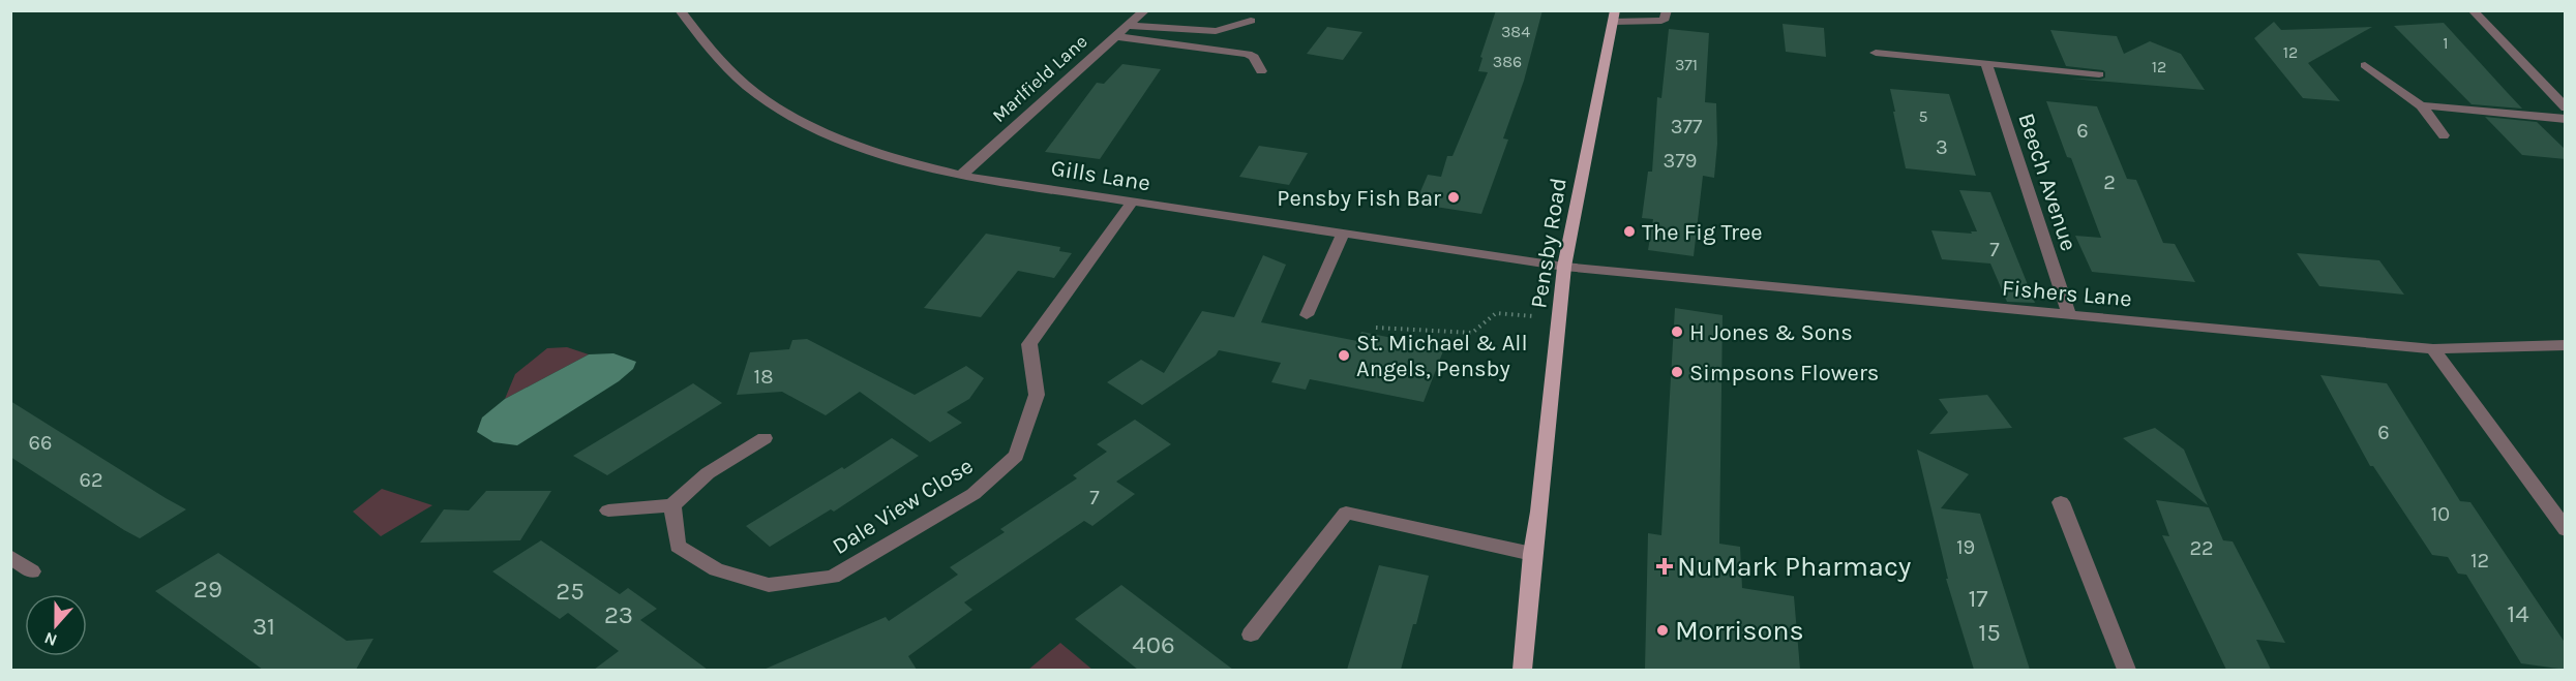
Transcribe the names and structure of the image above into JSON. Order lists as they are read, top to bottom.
{
  "streets": {
    "main road": ["Pensby Road"],
    "street": [
      "Marlfield Lane",
      "Gills Lane",
      "Beech Avenue",
      "Fishers Lane",
      "Dale View Close"
    ]
  },
  "crossings": [
    ["Marlfield Lane", "Gills Lane"],
    ["Gills Lane", "Pensby Road"],
    ["Gills Lane", "Fishers Lane"],
    ["Gills Lane", "Dale View Close"],
    ["Beech Avenue", "Fishers Lane"],
    ["Pensby Road", "Fishers Lane"]
  ],
  "places": {
    "other": [
      "Pensby Fish Bar",
      "The Fig Tree",
      "H Jones & Sons",
      "St. Michael & All Angels, Pensby",
      "Simpsons Flowers",
      "Morrisons"
    ],
    "health": ["NuMark Pharmacy"]
  },
  "house_numbers": [
    "384",
    "1",
    "12",
    "386",
    "371",
    "12",
    "5",
    "377",
    "6",
    "3",
    "379",
    "2",
    "7",
    "18",
    "6",
    "66",
    "62",
    "7",
    "10",
    "19",
    "22",
    "12",
    "29",
    "25",
    "17",
    "14",
    "23",
    "31",
    "15",
    "406"
  ],
  "north": "bottom"
}
